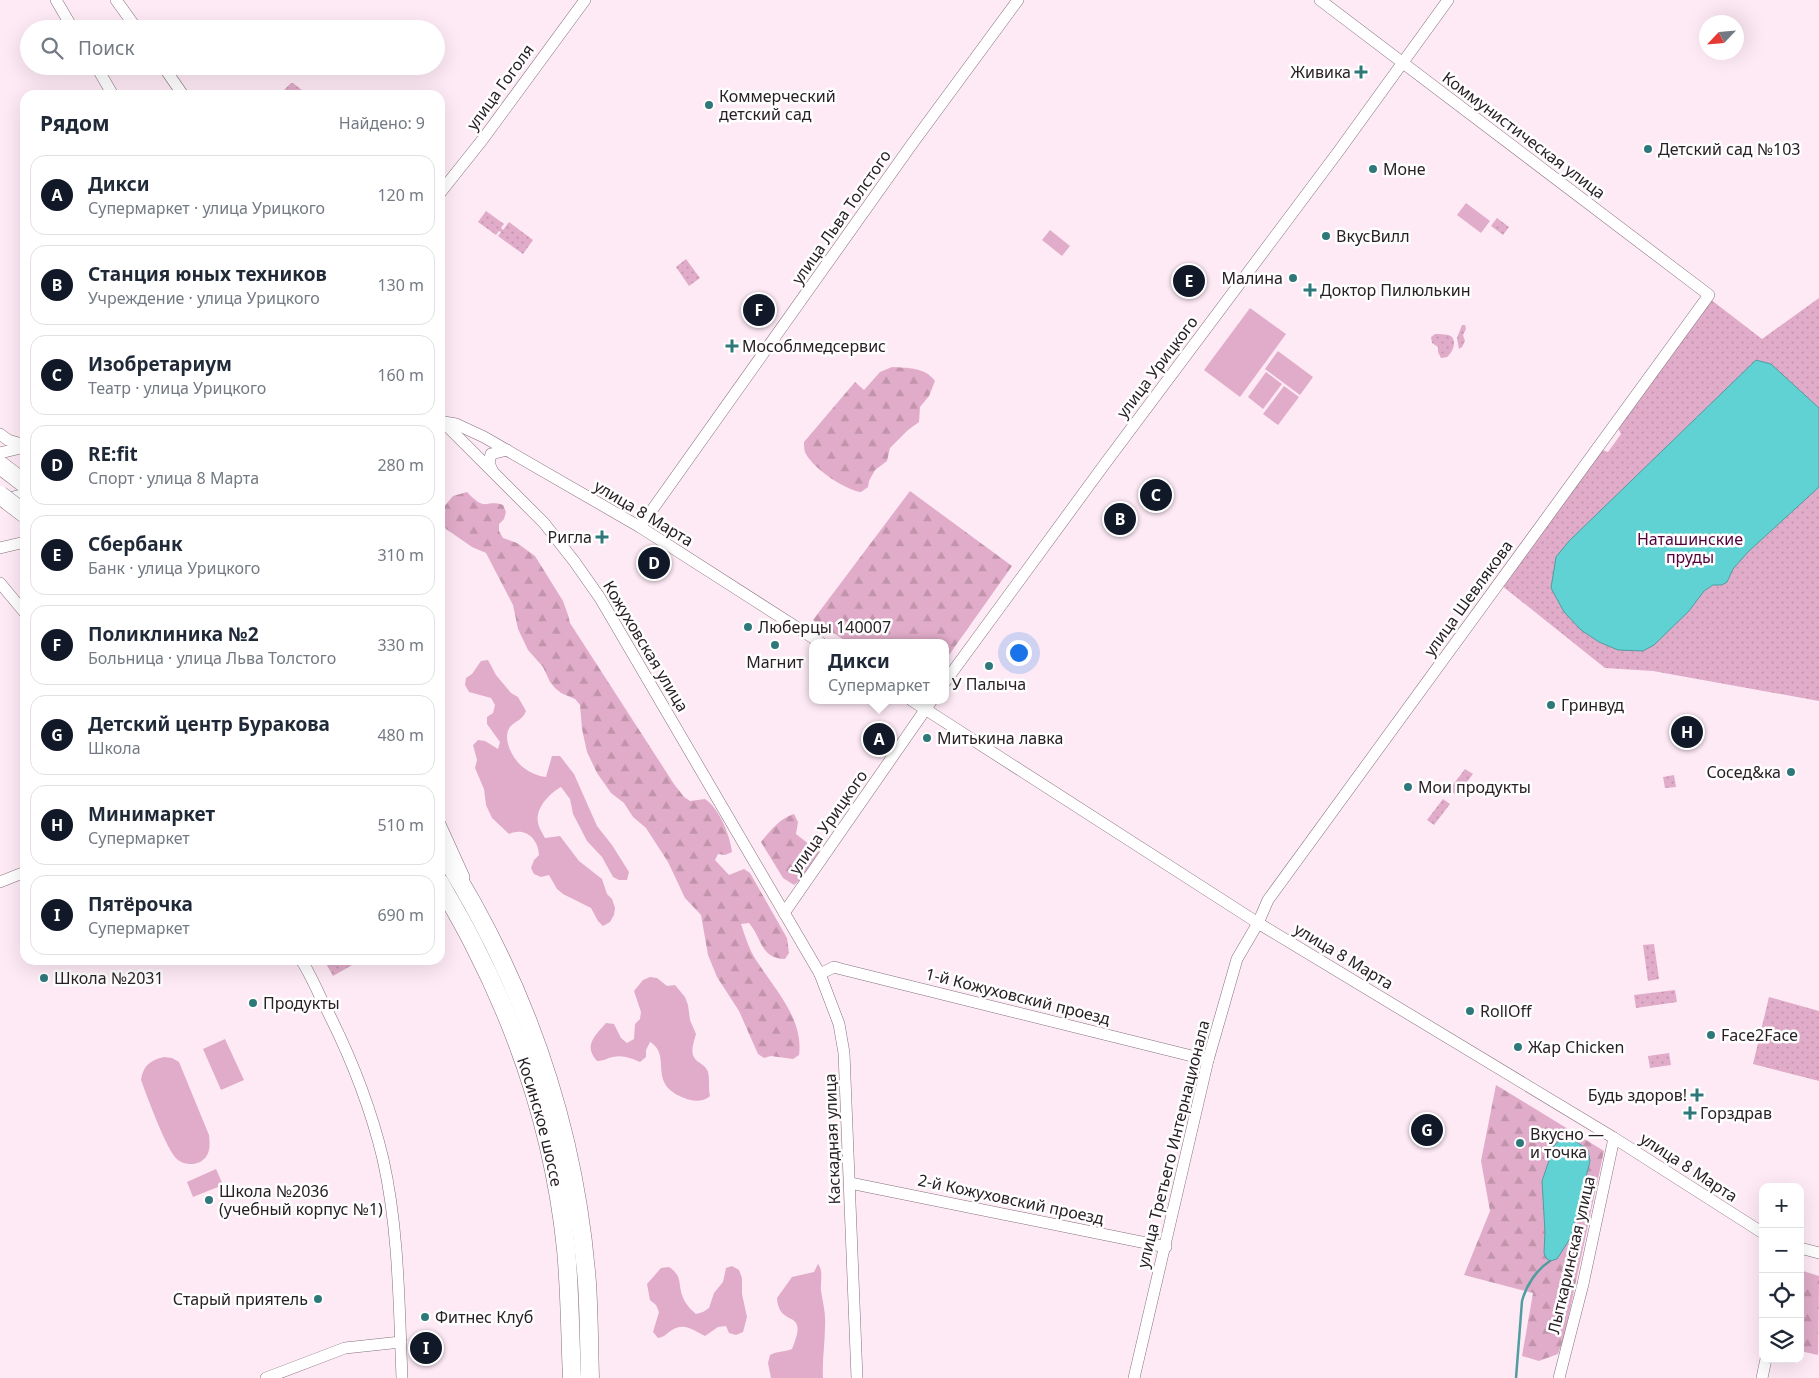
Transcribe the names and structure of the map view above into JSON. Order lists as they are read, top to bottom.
{
  "streets": {
    "highway": ["Косинское шоссе"],
    "street": [
      "улица Гоголя",
      "Коммунистическая улица",
      "улица Льва Толстого",
      "улица Урицкого",
      "улица 8 Марта",
      "улица Шевлякова",
      "Кожуховская улица",
      "1-й Кожуховский проезд",
      "Каскадная улица",
      "улица Третьего Интернационала",
      "2-й Кожуховский проезд",
      "Лыткаринская улица"
    ]
  },
  "crossings": [
    ["Коммунистическая улица", "улица Урицкого"],
    ["Коммунистическая улица", "улица Шевлякова"],
    ["улица Льва Толстого", "улица 8 Марта"],
    ["улица Урицкого", "улица 8 Марта"],
    ["улица Урицкого", "Кожуховская улица"],
    ["улица Урицкого", "Каскадная улица"],
    ["улица 8 Марта", "улица Шевлякова"],
    ["улица 8 Марта", "улица Третьего Интернационала"],
    ["улица 8 Марта", "Лыткаринская улица"],
    ["улица Шевлякова", "улица Третьего Интернационала"],
    ["Кожуховская улица", "Каскадная улица"],
    ["1-й Кожуховский проезд", "Каскадная улица"],
    ["1-й Кожуховский проезд", "улица Третьего Интернационала"],
    ["Каскадная улица", "2-й Кожуховский проезд"],
    ["улица Третьего Интернационала", "2-й Кожуховский проезд"]
  ],
  "parks": ["Наташинские пруды"],
  "places": {
    "health": [
      "Живика",
      "Доктор Пилюлькин",
      "Мособлмедсервис",
      "Ригла",
      "Будь здоров!",
      "Горздрав"
    ],
    "other": [
      "Коммерческий детский сад",
      "Детский сад №103",
      "Моне",
      "ВкусВилл",
      "Малина",
      "Люберцы 140007",
      "Магнит",
      "У Палыча",
      "Гринвуд",
      "Митькина лавка",
      "Сосед&ка",
      "Мои продукты",
      "Школа №2031",
      "Продукты",
      "RollOff",
      "Face2Face",
      "Жар Chicken",
      "Вкусно — и точка",
      "Школа №2036 (учебный корпус №1)",
      "Старый приятель",
      "Фитнес Клуб"
    ]
  },
  "north": "bottom left",
  "page": {
    "search": "Поиск",
    "heading": ["Рядом", "Найдено: 9"],
    "list": [
      {
        "mark": "A",
        "name": "Дикси",
        "note": "Супермаркет · улица Урицкого",
        "value": "120 m"
      },
      {
        "mark": "B",
        "name": "Станция юных техников",
        "note": "Учреждение · улица Урицкого",
        "value": "130 m"
      },
      {
        "mark": "C",
        "name": "Изобретариум",
        "note": "Театр · улица Урицкого",
        "value": "160 m"
      },
      {
        "mark": "D",
        "name": "RE:fit",
        "note": "Спорт · улица 8 Марта",
        "value": "280 m"
      },
      {
        "mark": "E",
        "name": "Сбербанк",
        "note": "Банк · улица Урицкого",
        "value": "310 m"
      },
      {
        "mark": "F",
        "name": "Поликлиника №2",
        "note": "Больница · улица Льва Толстого",
        "value": "330 m"
      },
      {
        "mark": "G",
        "name": "Детский центр Буракова",
        "note": "Школа",
        "value": "480 m"
      },
      {
        "mark": "H",
        "name": "Минимаркет",
        "note": "Супермаркет",
        "value": "510 m"
      },
      {
        "mark": "I",
        "name": "Пятёрочка",
        "note": "Супермаркет",
        "value": "690 m"
      }
    ],
    "pins": [
      "E",
      "F",
      "C",
      "B",
      "D",
      "H",
      "A",
      "G",
      "I"
    ],
    "popup": ["Дикси", "Супермаркет"],
    "map_buttons": ["+", "−"]
  }
}
